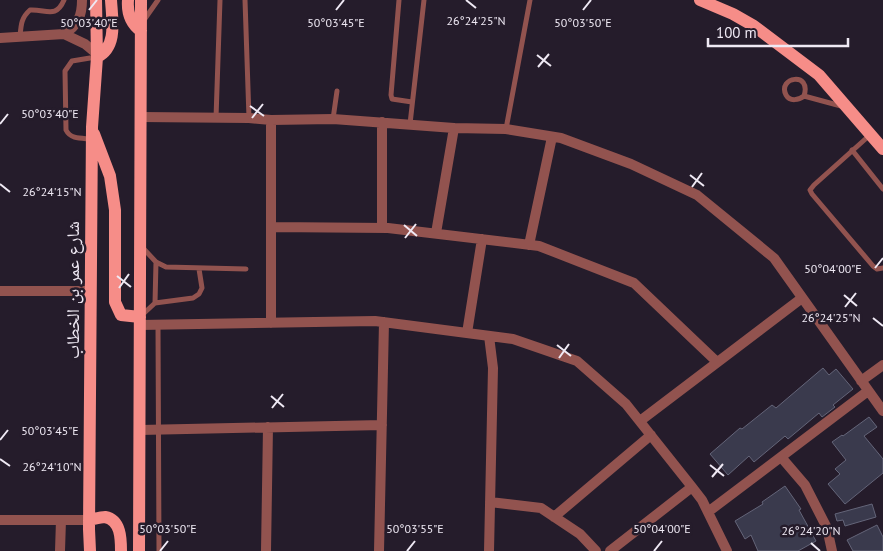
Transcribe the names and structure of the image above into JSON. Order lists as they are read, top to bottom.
{
  "streets": {
    "main road": ["شارع عمر بن الخطاب"]
  },
  "scale_bar": "100 m",
  "coordinates": [
    "26°24'25\"N",
    "50°03'45\"E",
    "50°03'40\"E",
    "50°03'50\"E",
    "26°24'15\"N",
    "50°04'00\"E",
    "26°24'10\"N",
    "50°03'55\"E",
    "26°24'20\"N"
  ]
}
